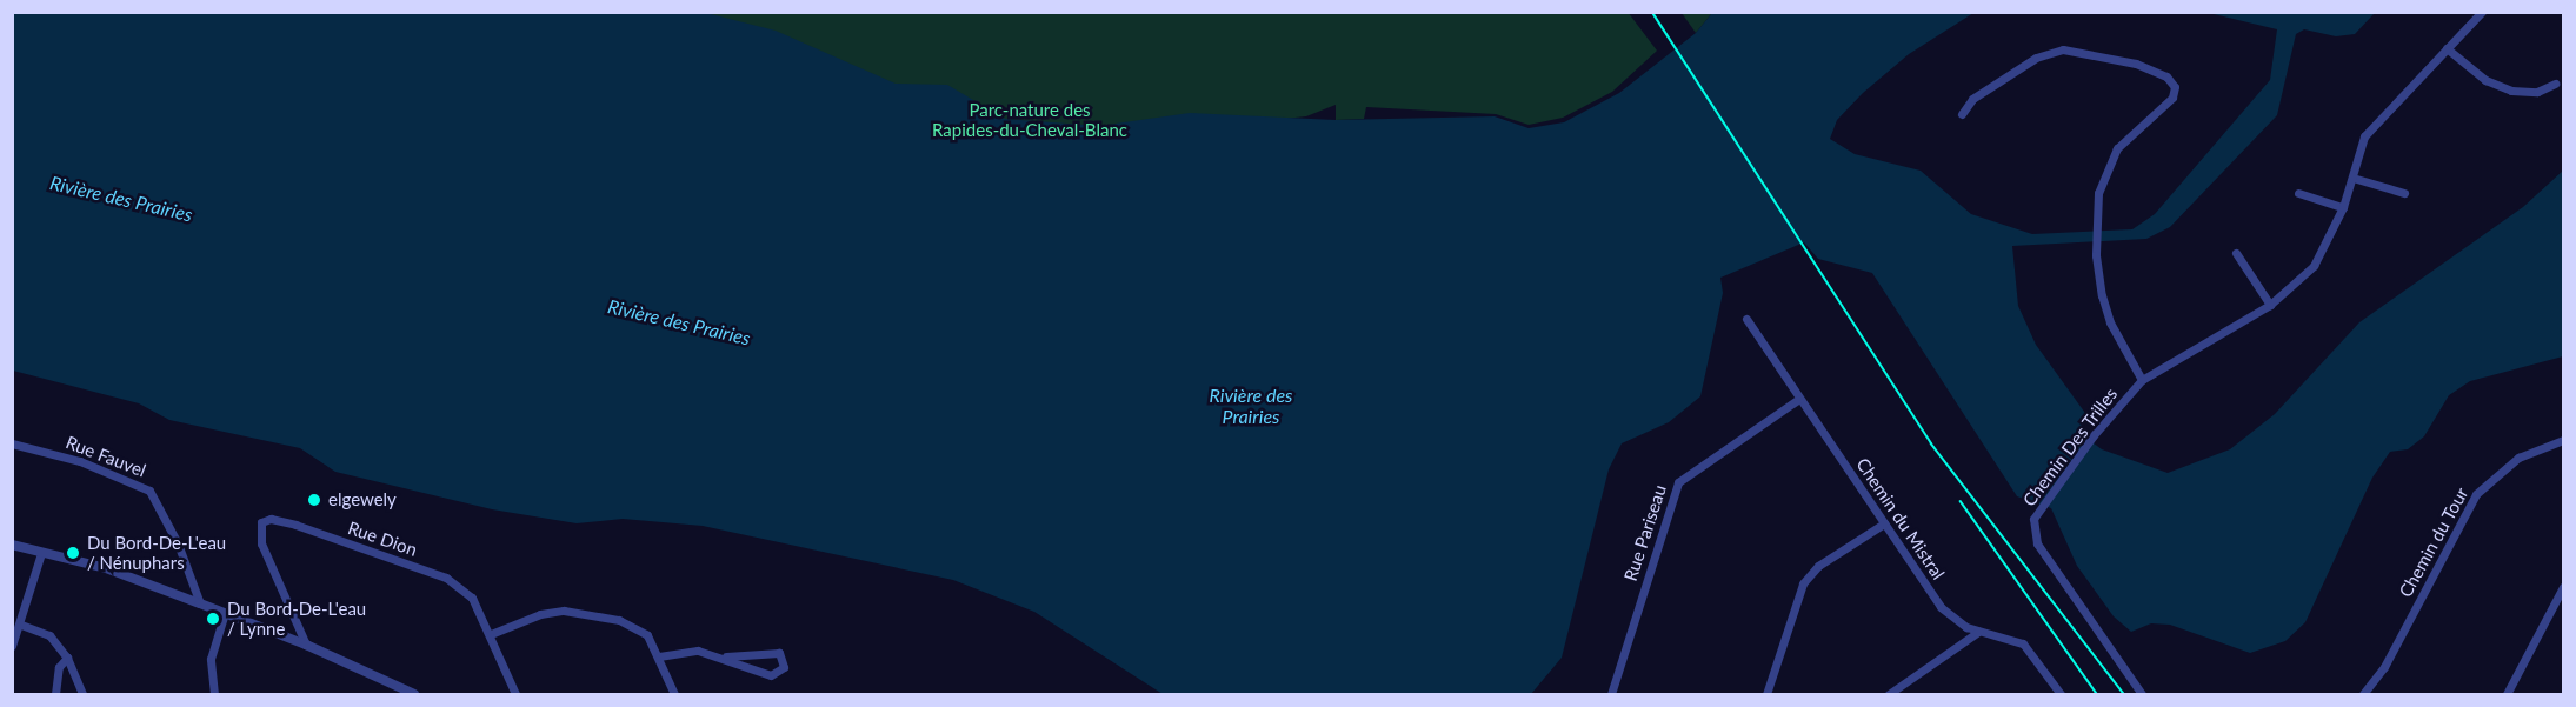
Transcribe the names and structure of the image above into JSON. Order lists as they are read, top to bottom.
{
  "streets": {
    "street": [
      "Chemin Des Trilles",
      "Rue Fauvel",
      "Chemin du Mistral",
      "Rue Pariseau",
      "Rue Dion",
      "Chemin du Tour"
    ]
  },
  "crossings": [
    ["Chemin du Mistral", "Rue Pariseau"]
  ],
  "water": ["Rivière des Prairies"],
  "parks": ["Parc-nature des Rapides-du-Cheval-Blanc"],
  "places": ["elgewely", "Du Bord-De-L'eau / Nénuphars", "Du Bord-De-L'eau / Lynne"]
}
